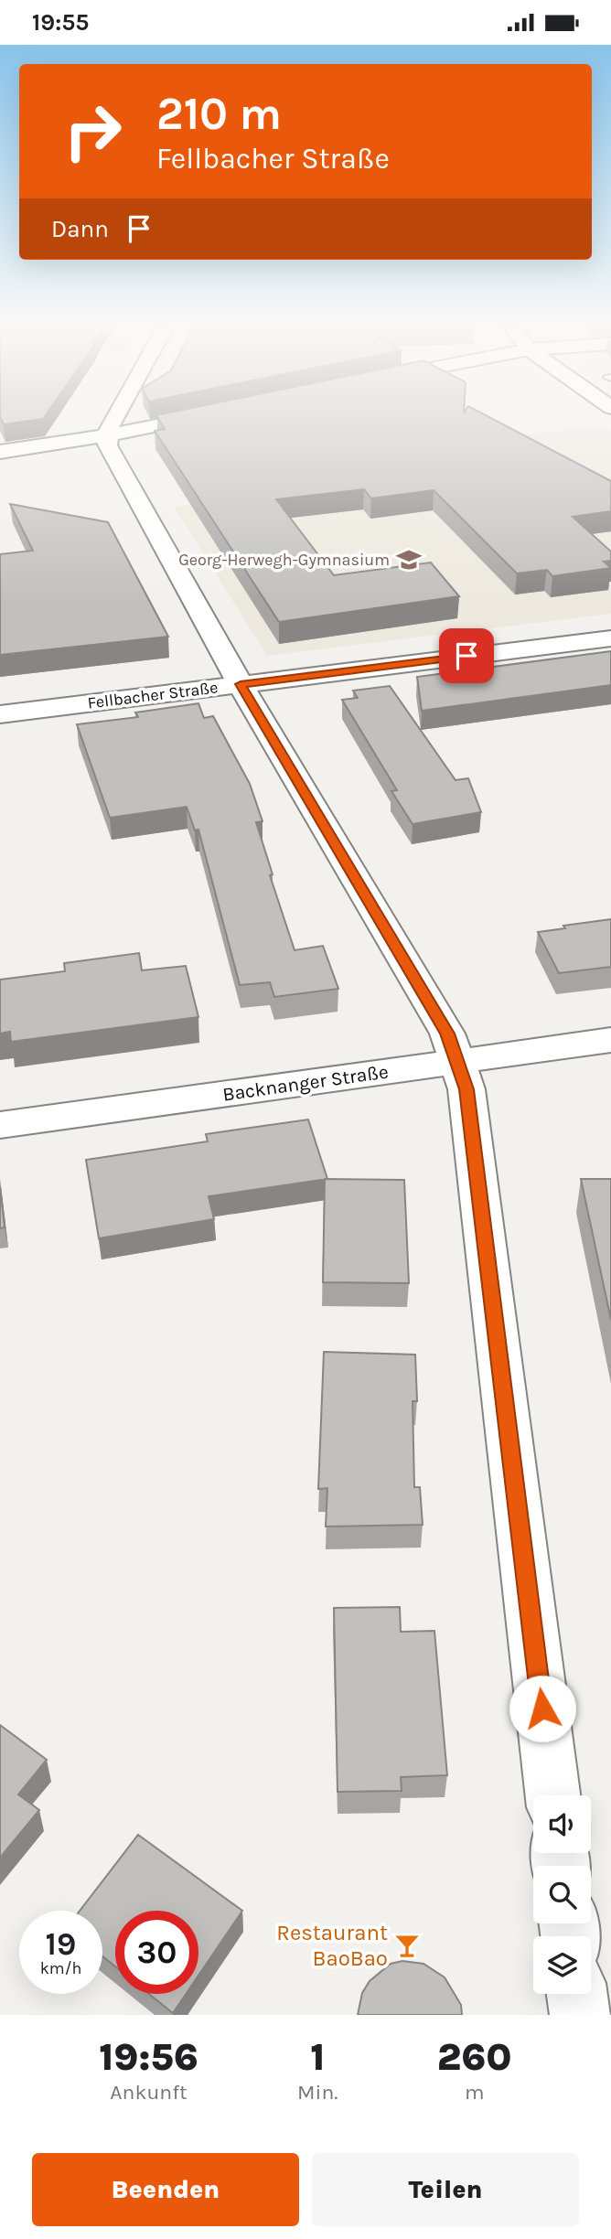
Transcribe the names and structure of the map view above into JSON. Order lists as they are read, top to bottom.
{
  "streets": {
    "street": ["Fellbacher Straße", "Backnanger Straße"]
  },
  "places": {
    "school or university": ["Georg-Herwegh-Gymnasium"],
    "bar": ["Restaurant BaoBao"]
  },
  "page": {
    "status": "19:55",
    "turn": ["210 m", "Fellbacher Straße"],
    "then": "Dann",
    "speed": "19 km/h",
    "limit": "30",
    "eta": [
      "19:56",
      "Ankunft",
      "1",
      "Min.",
      "260",
      "m"
    ],
    "buttons": ["Beenden", "Teilen"]
  }
}
